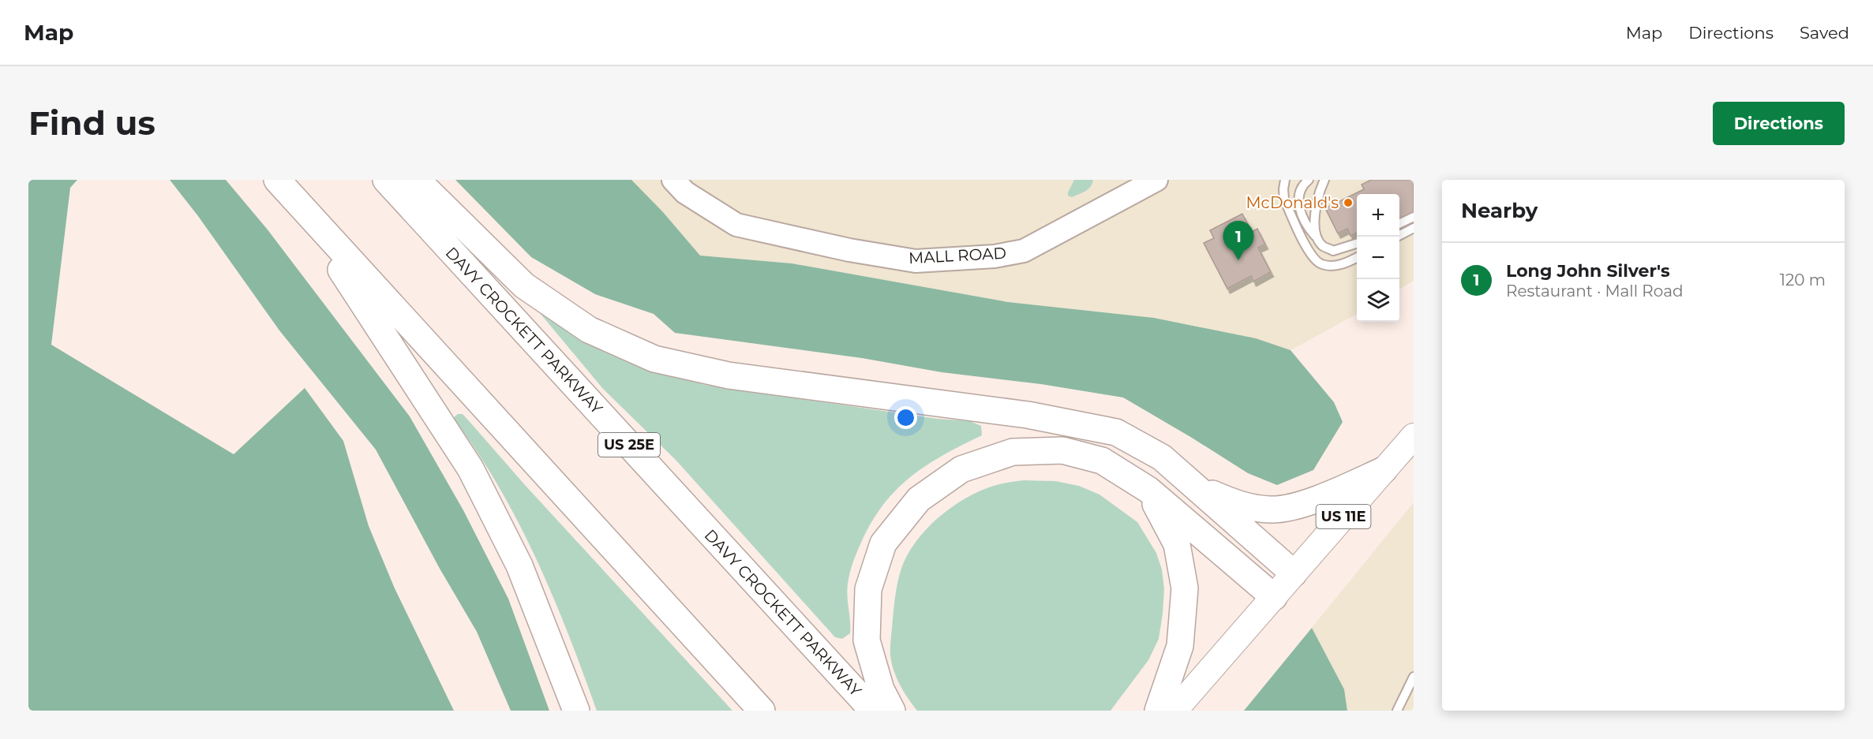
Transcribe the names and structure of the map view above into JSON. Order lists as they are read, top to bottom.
{
  "streets": {
    "highway": ["DAVY CROCKETT PARKWAY", "US 25E"],
    "main road": ["US 11E"],
    "street": ["MALL ROAD"]
  },
  "places": ["McDonald's"],
  "page": {
    "header": "Map",
    "nav": ["Map", "Directions", "Saved"],
    "buttons": "Directions",
    "title": "Find us",
    "heading": "Nearby",
    "map_buttons": ["+", "−"],
    "pins": "1",
    "list": [
      {
        "mark": "1",
        "name": "Long John Silver's",
        "note": "Restaurant · Mall Road",
        "value": "120 m"
      }
    ]
  }
}
